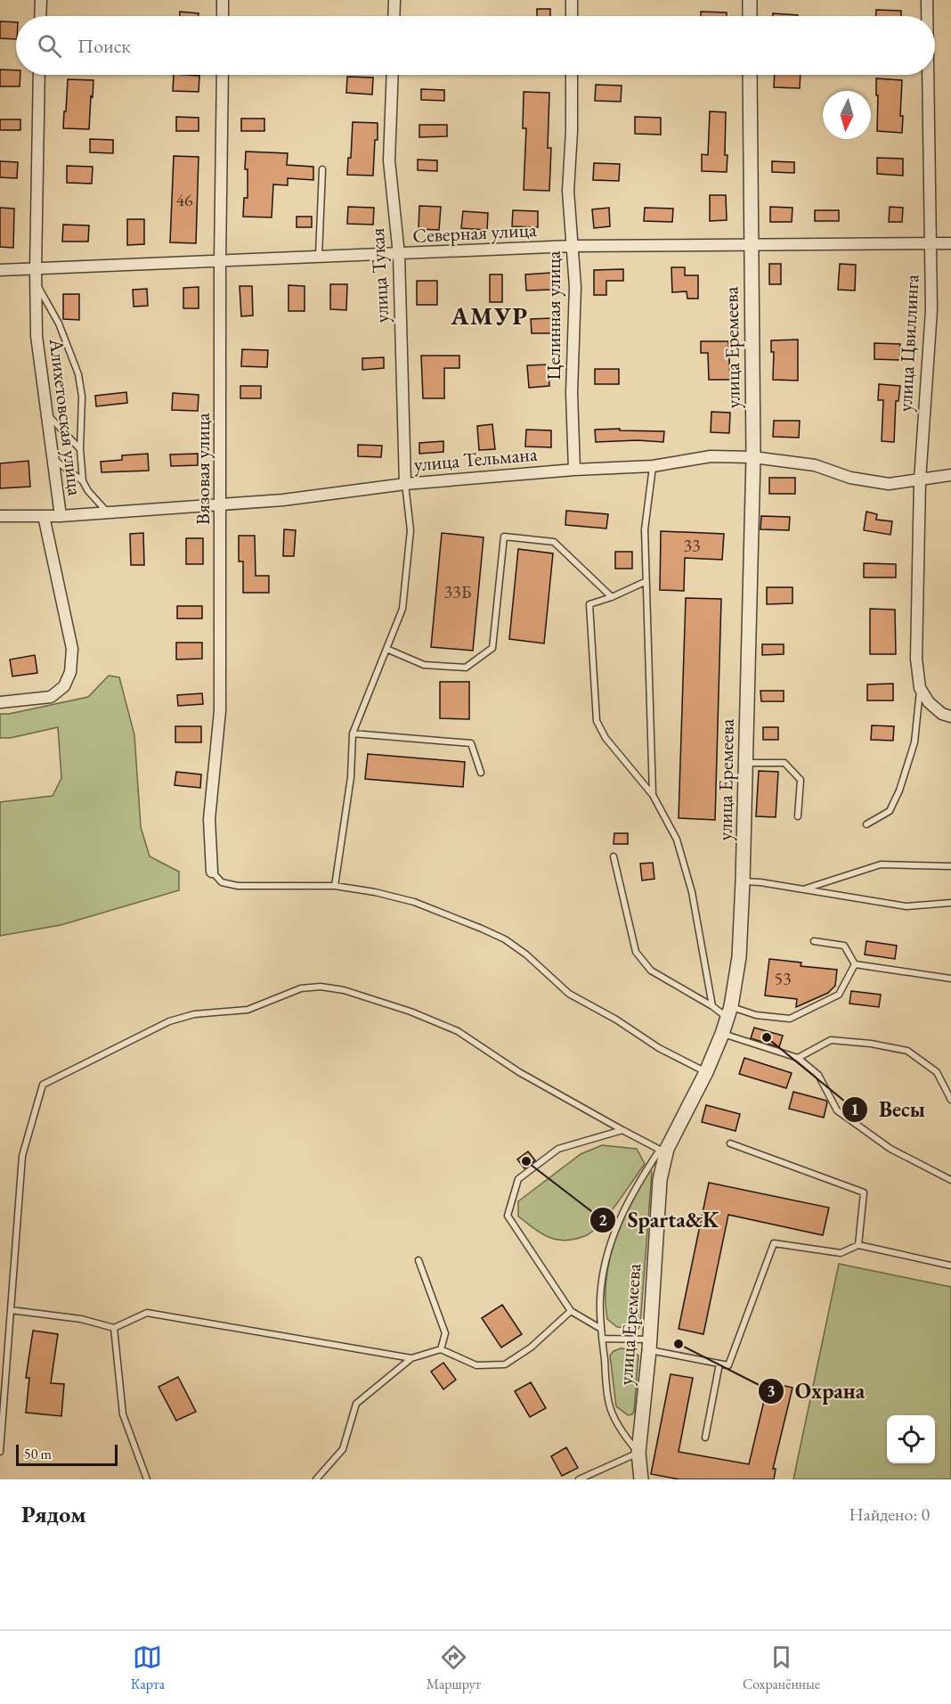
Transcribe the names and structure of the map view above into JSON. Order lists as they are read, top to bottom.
{
  "streets": {
    "street": [
      "Северная улица",
      "улица Тукая",
      "Целинная улица",
      "улица Цвиллинга",
      "улица Еремеева",
      "Алихетовская улица",
      "улица Тельмана",
      "Вязовая улица"
    ]
  },
  "crossings": [
    ["Северная улица", "улица Тукая"],
    ["Северная улица", "Целинная улица"],
    ["Северная улица", "улица Цвиллинга"],
    ["Северная улица", "улица Еремеева"],
    ["Северная улица", "Алихетовская улица"],
    ["Северная улица", "Вязовая улица"],
    ["улица Тукая", "улица Тельмана"],
    ["Целинная улица", "улица Тельмана"],
    ["улица Цвиллинга", "улица Тельмана"],
    ["улица Еремеева", "улица Тельмана"],
    ["Алихетовская улица", "улица Тельмана"],
    ["улица Тельмана", "Вязовая улица"]
  ],
  "districts": ["АМУР"],
  "places": ["Весы", "Sparta&K", "Охрана"],
  "house_numbers": [
    "46",
    "33",
    "33Б",
    "53"
  ],
  "scale_bar": "50 m",
  "north": "bottom",
  "page": {
    "search": "Поиск",
    "scale": "50 m",
    "heading": ["Рядом", "Найдено: 0"],
    "nav": ["Карта", "Маршрут", "Сохранённые"]
  }
}
